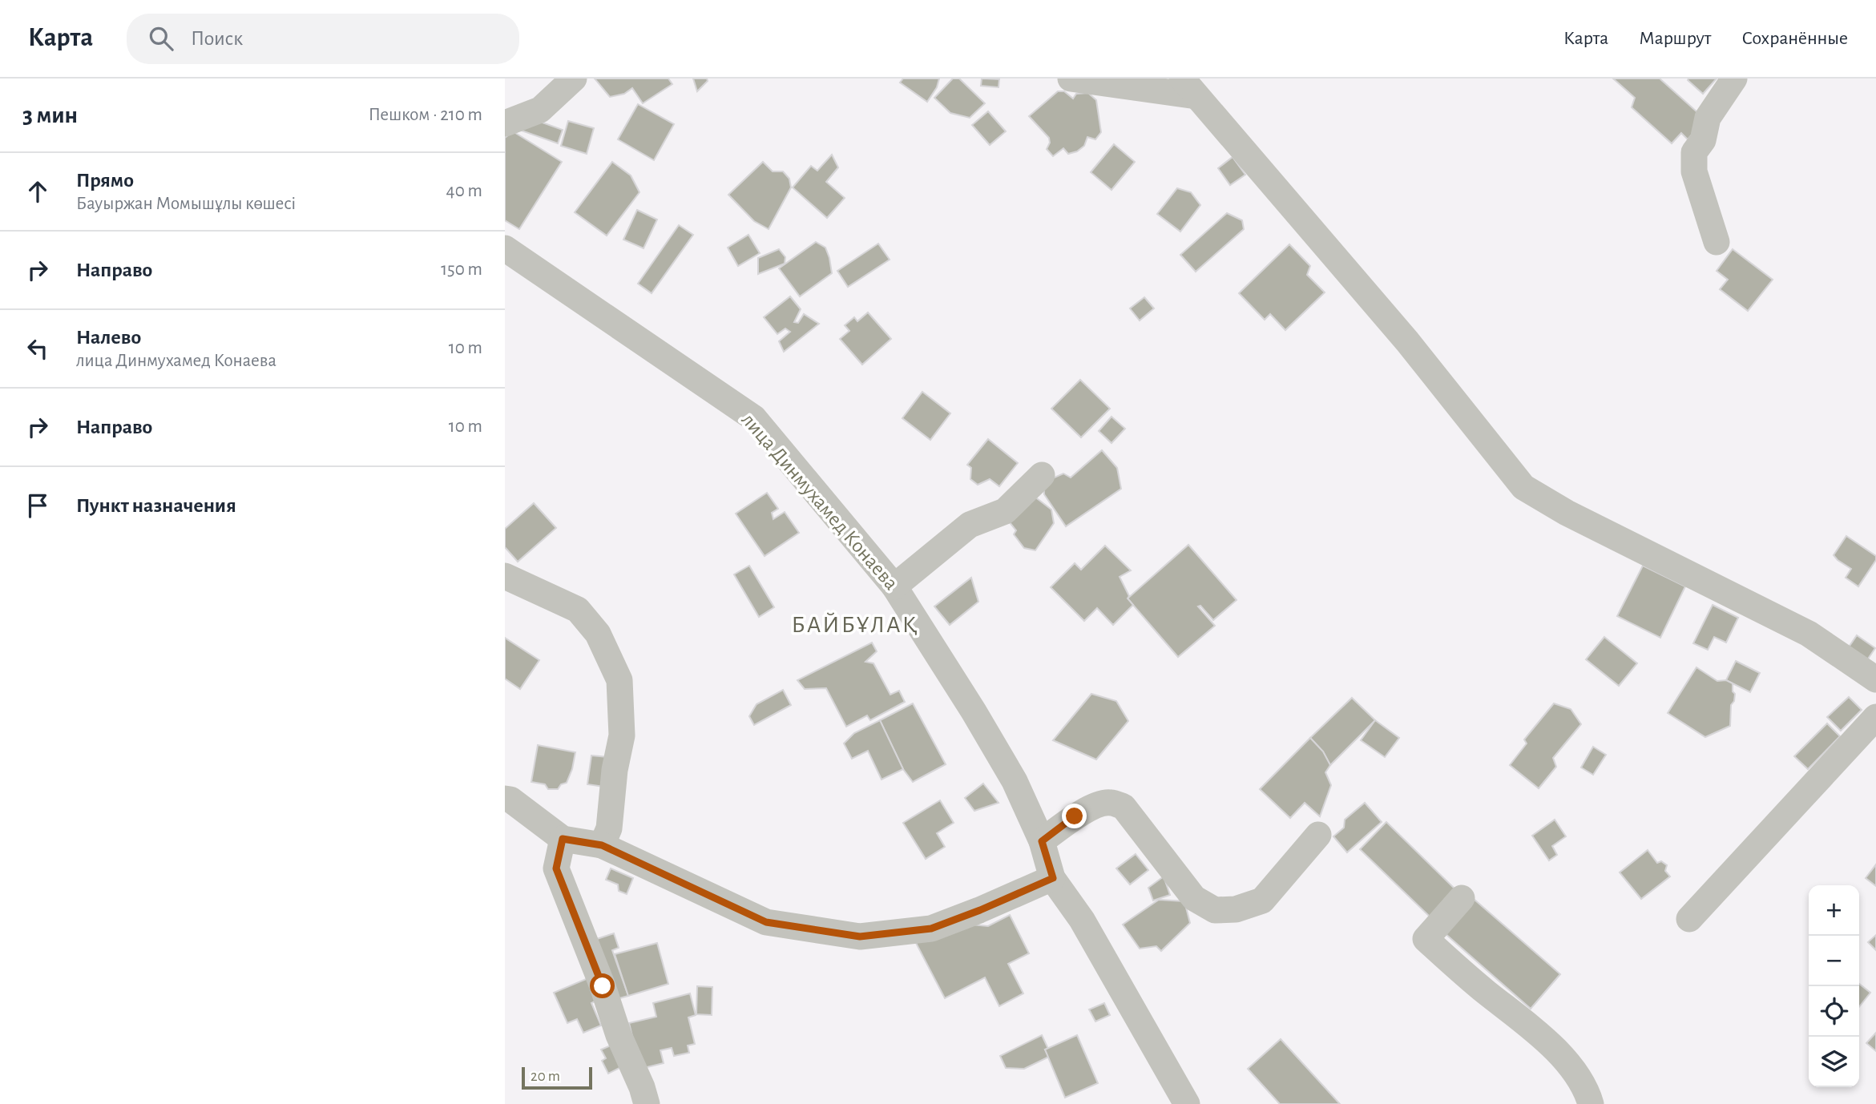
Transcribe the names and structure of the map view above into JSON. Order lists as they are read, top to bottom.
{
  "streets": {
    "street": ["лица Динмухамед Конаева"]
  },
  "districts": ["БАЙБҰЛАҚ"],
  "scale_bar": "20 m",
  "page": {
    "header": "Карта",
    "search": "Поиск",
    "nav": ["Карта", "Маршрут", "Сохранённые"],
    "heading": ["3 мин", "Пешком · 210 m"],
    "list": [
      ["Прямо", "Бауыржан Момышұлы көшесі", "40 m"],
      ["Направо", "150 m"],
      ["Налево", "лица Динмухамед Конаева", "10 m"],
      ["Направо", "10 m"],
      "Пункт назначения"
    ],
    "map_buttons": ["+", "−"],
    "scale": "20 m"
  }
}
